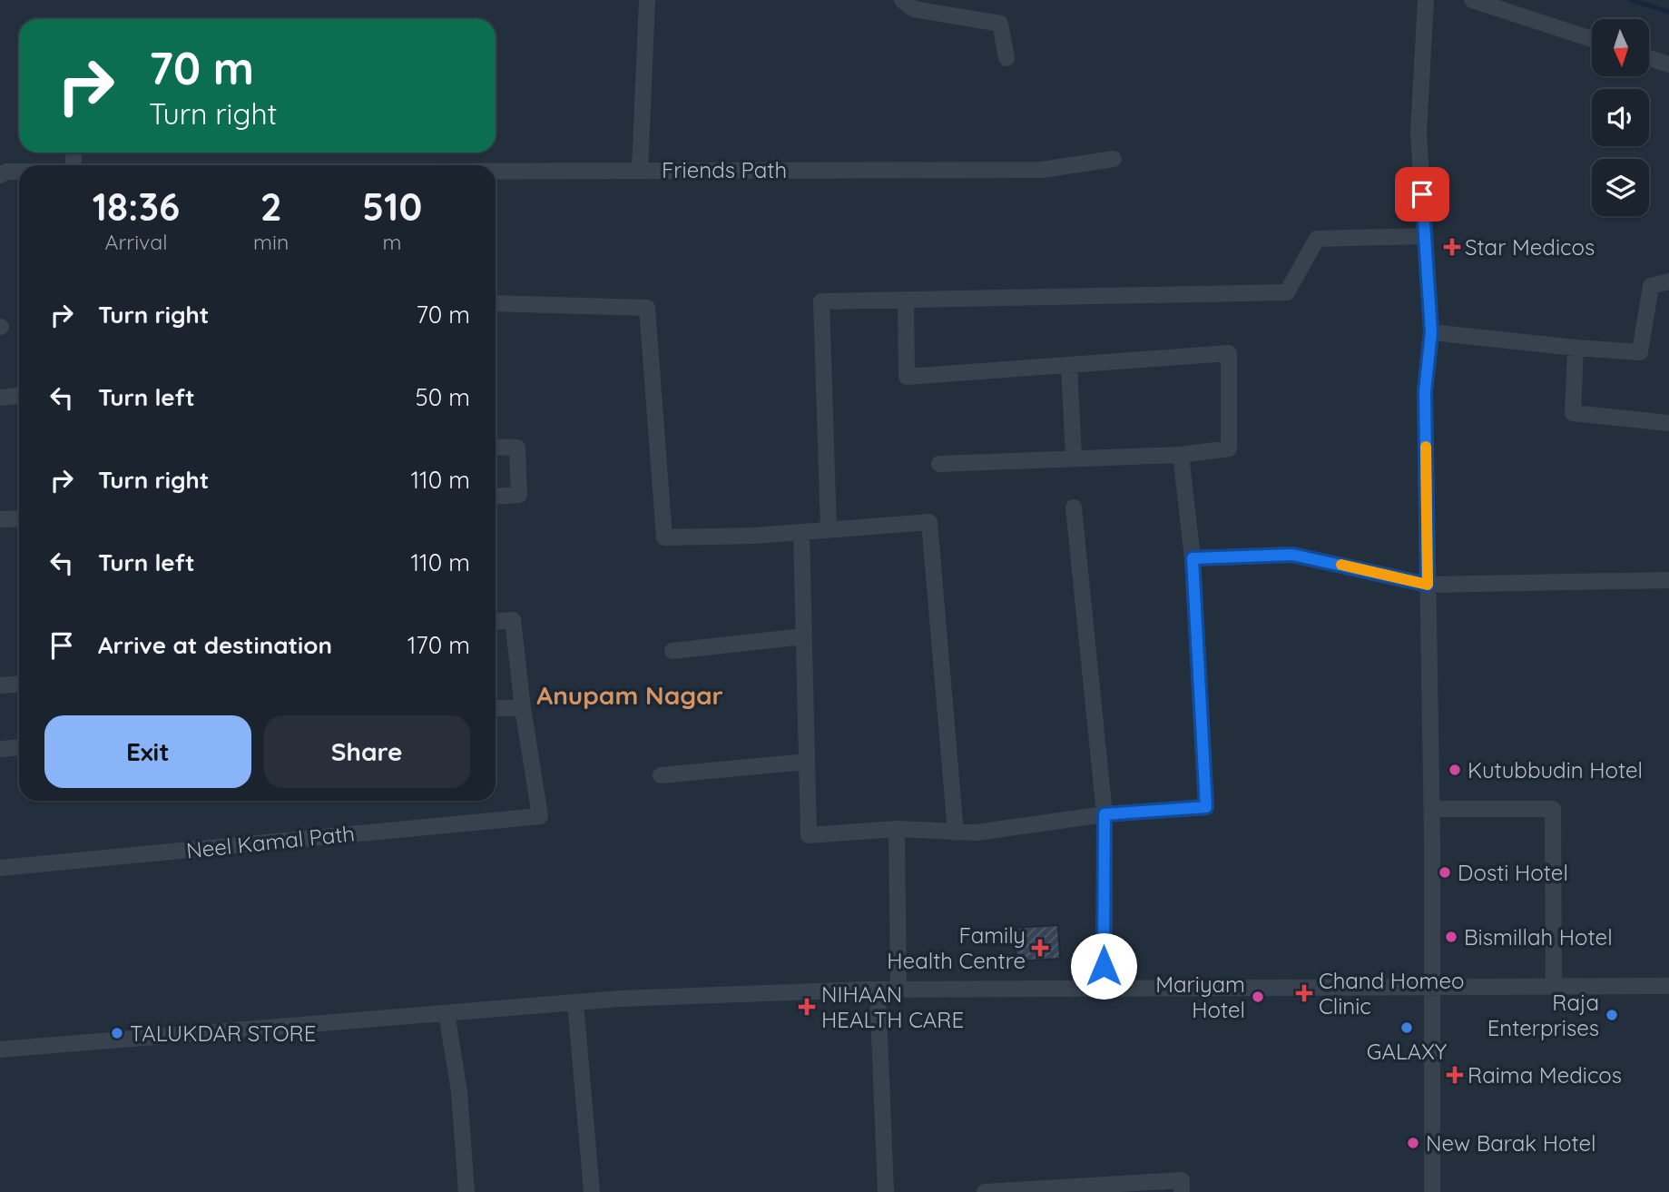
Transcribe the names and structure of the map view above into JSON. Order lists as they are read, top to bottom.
{
  "streets": {
    "street": ["Friends Path", "Neel Kamal Path"]
  },
  "districts": ["Anupam Nagar"],
  "places": {
    "health": [
      "Star Medicos",
      "Family Health Centre",
      "Chand Homeo Clinic",
      "NIHAAN HEALTH CARE",
      "Raima Medicos"
    ],
    "other": [
      "Kutubbudin Hotel",
      "Dosti Hotel",
      "Bismillah Hotel",
      "Mariyam Hotel",
      "Raja Enterprises",
      "GALAXY",
      "TALUKDAR STORE",
      "New Barak Hotel"
    ]
  },
  "north": "bottom",
  "page": {
    "turn": ["70 m", "Turn right"],
    "eta": [
      "18:36",
      "Arrival",
      "2",
      "min",
      "510",
      "m"
    ],
    "list": [
      {
        "name": "Turn right",
        "value": "70 m"
      },
      {
        "name": "Turn left",
        "value": "50 m"
      },
      {
        "name": "Turn right",
        "value": "110 m"
      },
      {
        "name": "Turn left",
        "value": "110 m"
      },
      {
        "name": "Arrive at destination",
        "value": "170 m"
      }
    ],
    "buttons": ["Exit", "Share"]
  }
}
